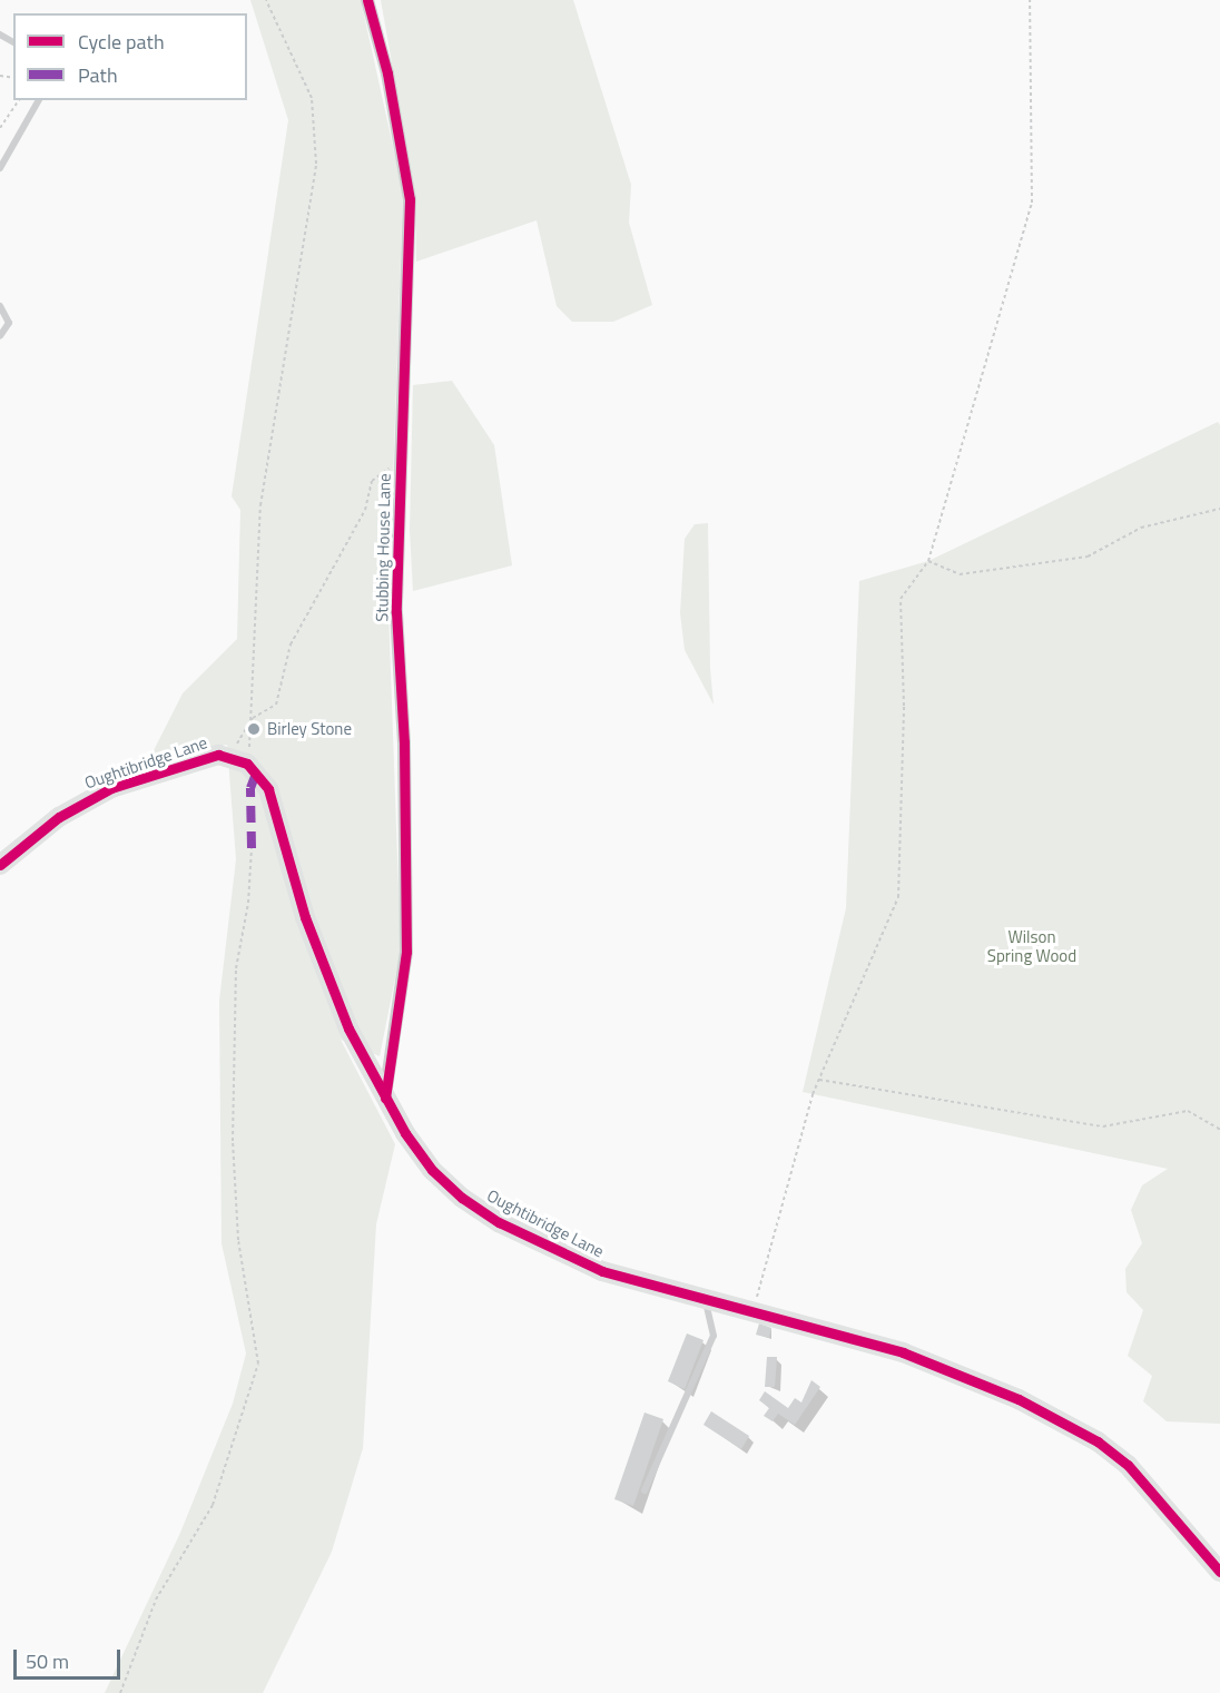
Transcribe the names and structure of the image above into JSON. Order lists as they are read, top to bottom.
{
  "streets": {
    "street": ["Stubbing House Lane", "Oughtibridge Lane"]
  },
  "crossings": [
    ["Stubbing House Lane", "Oughtibridge Lane"]
  ],
  "parks": ["Wilson Spring Wood"],
  "places": ["Birley Stone"],
  "legend": ["Cycle path", "Path"],
  "scale_bar": "50 m"
}
